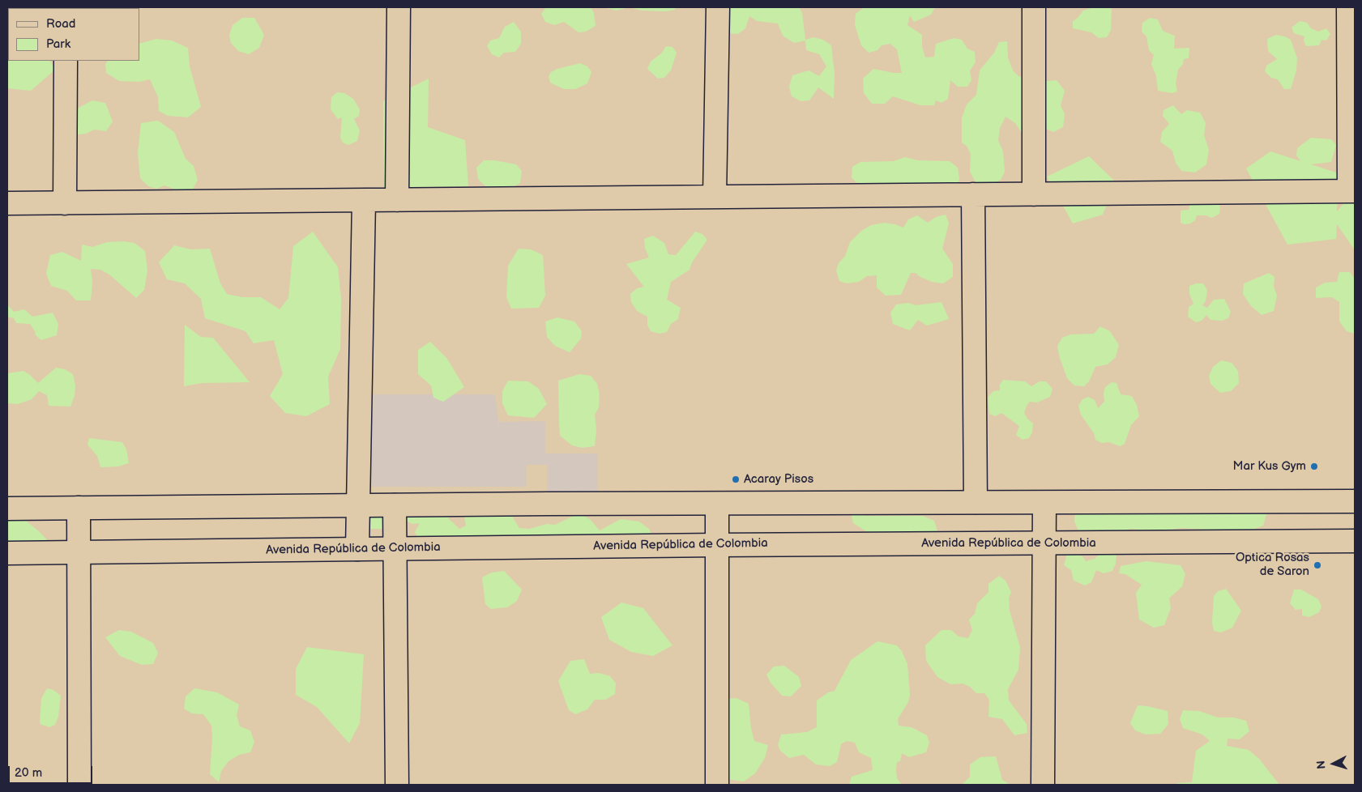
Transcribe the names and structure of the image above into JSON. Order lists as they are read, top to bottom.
{
  "streets": {
    "street": ["Avenida República de Colombia"]
  },
  "places": ["Mar Kus Gym", "Acaray Pisos", "Optica Rosas de Saron"],
  "legend": ["Road", "Park"],
  "scale_bar": "20 m",
  "north": "left"
}
